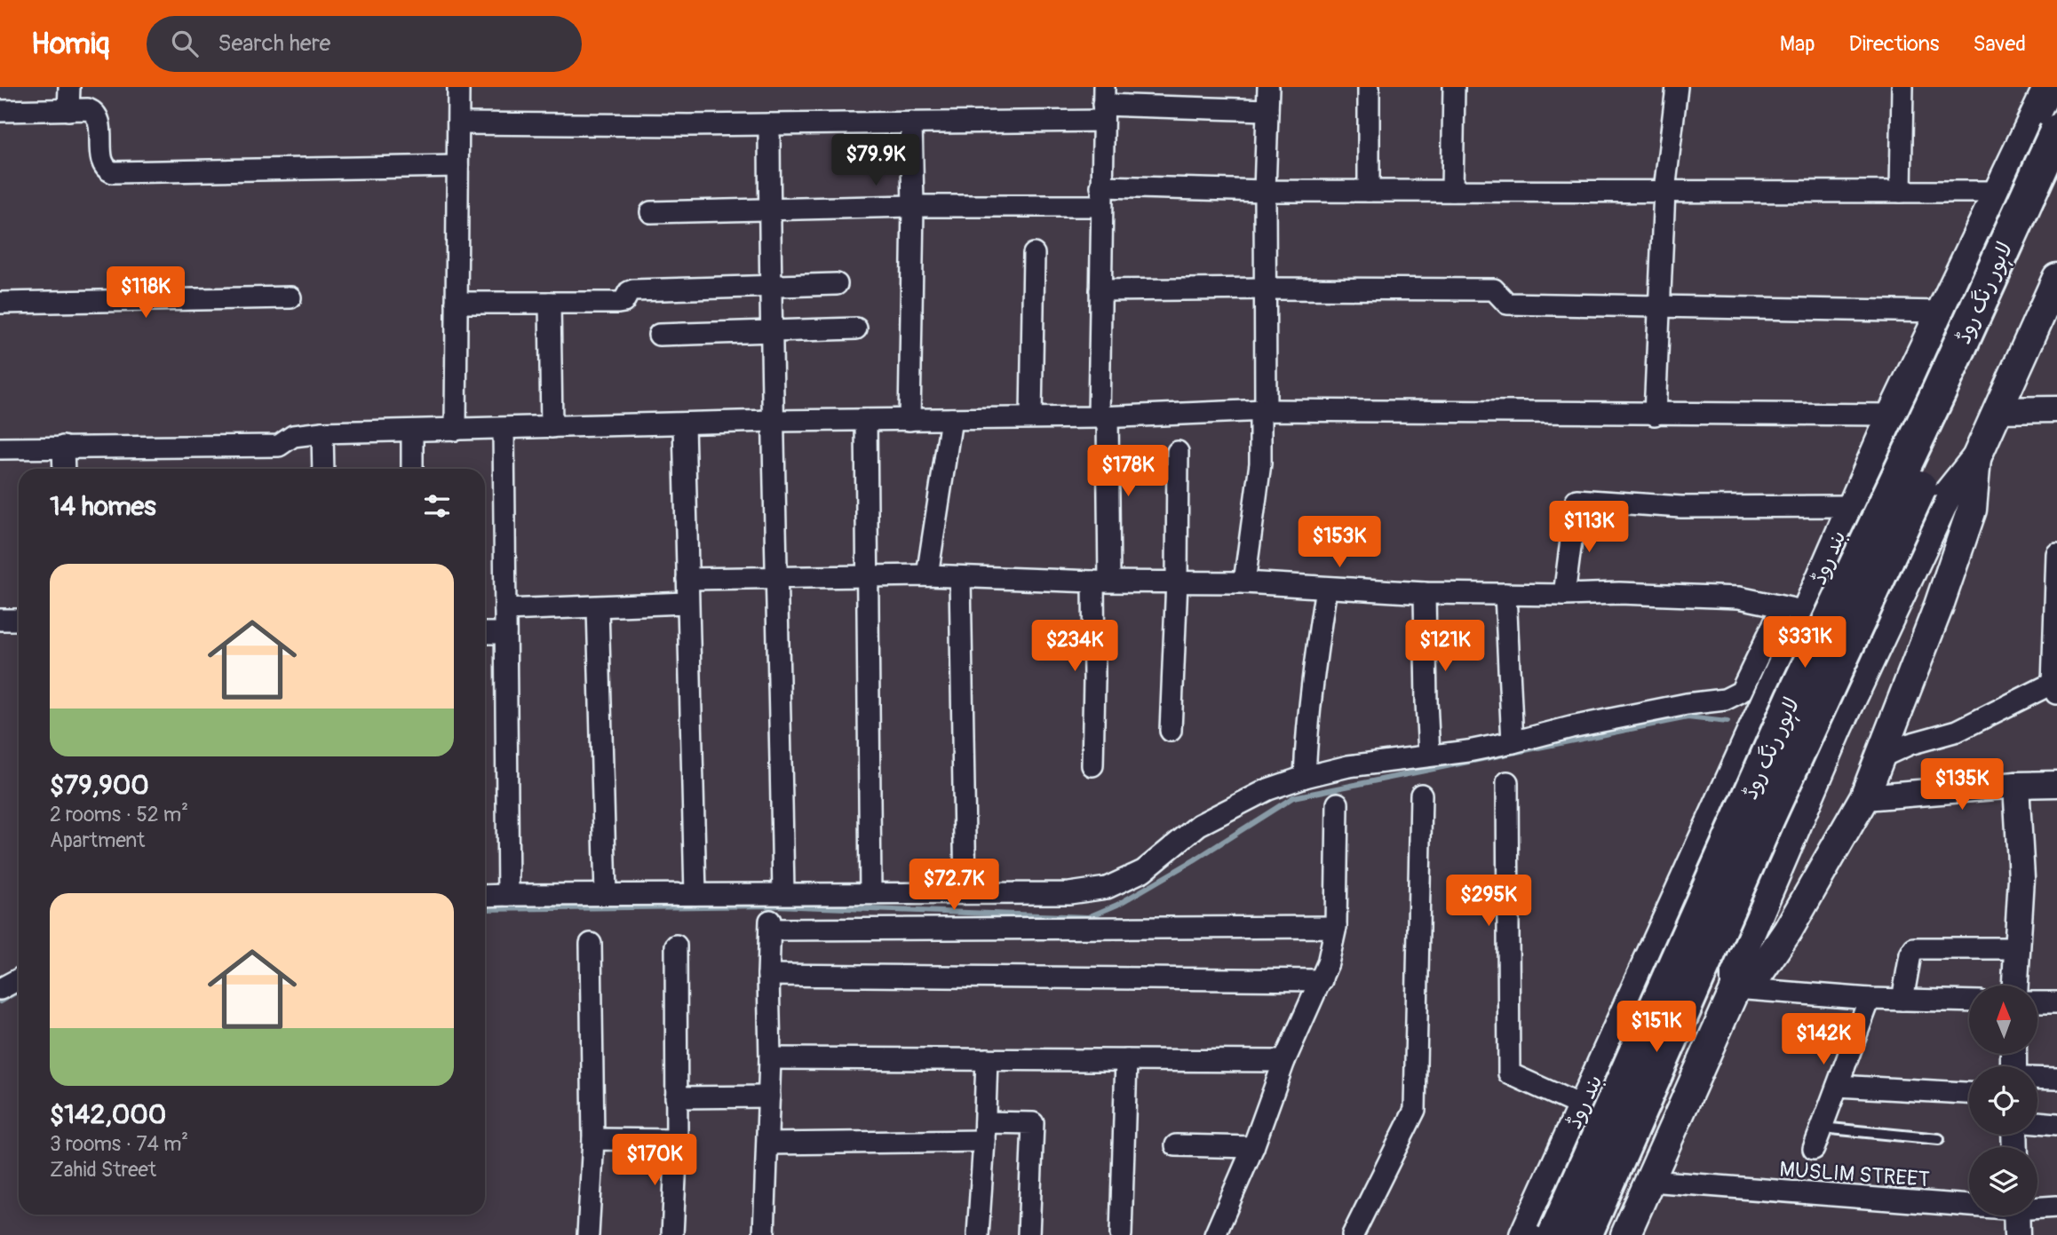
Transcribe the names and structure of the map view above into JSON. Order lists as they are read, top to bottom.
{
  "streets": {
    "highway": ["لاہور رنگ روڈ"],
    "main road": ["بند روڈ"],
    "street": ["MUSLIM STREET"]
  },
  "north": "top",
  "page": {
    "header": "Homiq",
    "search": "Search here",
    "nav": ["Map", "Directions", "Saved"],
    "price": [
      "$79.9K",
      "$118K",
      "$178K",
      "$113K",
      "$153K",
      "$331K",
      "$234K",
      "$121K",
      "$135K",
      "$72.7K",
      "$295K",
      "$151K",
      "$142K",
      "$170K"
    ],
    "heading": "14 homes",
    "list": [
      {
        "name": "$79,900",
        "note": "2 rooms · 52 m² · Apartment"
      },
      {
        "name": "$142,000",
        "note": "3 rooms · 74 m² · Zahid Street"
      }
    ]
  }
}
